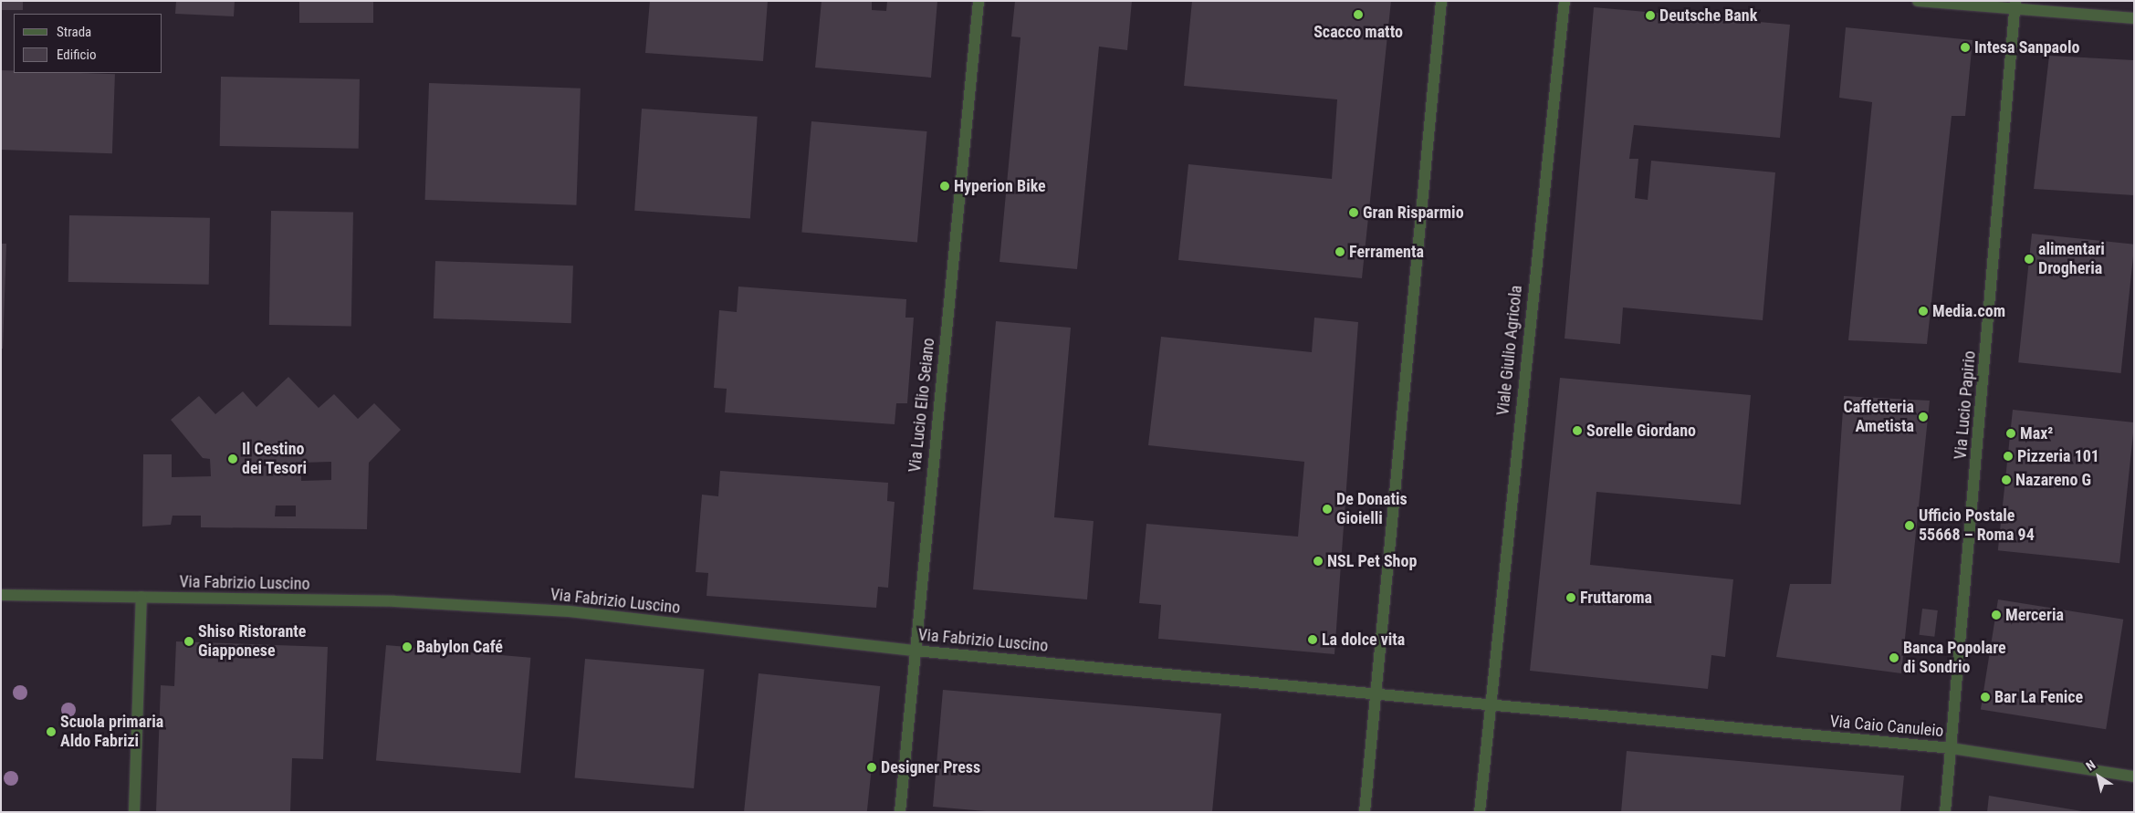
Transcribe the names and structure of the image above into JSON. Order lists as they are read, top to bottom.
{
  "streets": {
    "street": [
      "Viale Giulio Agricola",
      "Via Lucio Elio Seiano",
      "Via Lucio Papirio",
      "Via Fabrizio Luscino",
      "Via Caio Canuleio"
    ]
  },
  "crossings": [
    ["Viale Giulio Agricola", "Via Caio Canuleio"],
    ["Via Lucio Elio Seiano", "Via Fabrizio Luscino"],
    ["Via Lucio Papirio", "Via Caio Canuleio"],
    ["Via Fabrizio Luscino", "Via Caio Canuleio"]
  ],
  "places": [
    "Scacco matto",
    "Deutsche Bank",
    "Intesa Sanpaolo",
    "Hyperion Bike",
    "Gran Risparmio",
    "Ferramenta",
    "alimentari Drogheria",
    "Media.com",
    "Caffetteria Ametista",
    "Sorelle Giordano",
    "Max²",
    "Pizzeria 101",
    "Il Cestino dei Tesori",
    "Nazareno G",
    "De Donatis Gioielli",
    "Ufficio Postale 55668 – Roma 94",
    "NSL Pet Shop",
    "Fruttaroma",
    "Merceria",
    "La dolce vita",
    "Shiso Ristorante Giapponese",
    "Babylon Café",
    "Banca Popolare di Sondrio",
    "Bar La Fenice",
    "Scuola primaria Aldo Fabrizi",
    "Designer Press"
  ],
  "legend": ["Strada", "Edificio"],
  "north": "top left"
}
